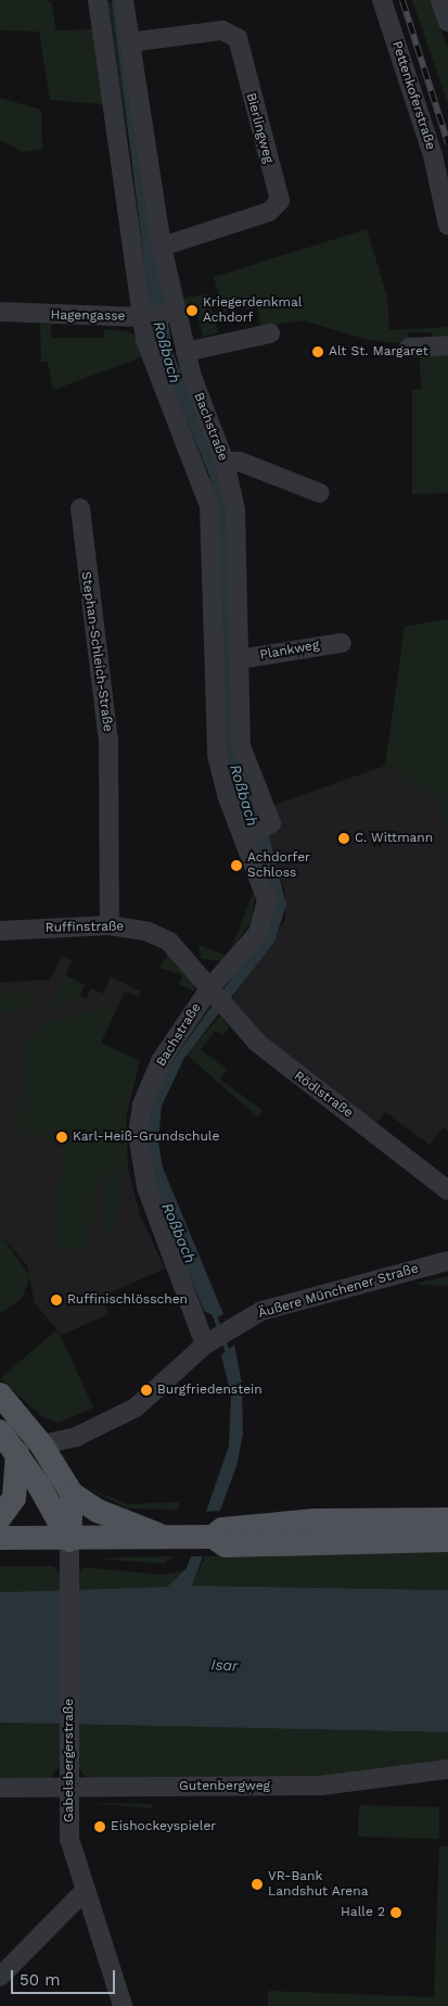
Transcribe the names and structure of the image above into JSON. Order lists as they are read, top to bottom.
{
  "streets": {
    "street": [
      "Pettenkoferstraße",
      "Bierlingweg",
      "Hagengasse",
      "Bachstraße",
      "Plankweg",
      "Stephan-Schleich-Straße",
      "Ruffinstraße",
      "Rödlstraße",
      "Äußere Münchener Straße",
      "Gabelsbergerstraße",
      "Gutenbergweg"
    ]
  },
  "crossings": [
    ["Bierlingweg", "Bachstraße"],
    ["Hagengasse", "Bachstraße"],
    ["Bachstraße", "Plankweg"],
    ["Bachstraße", "Ruffinstraße"],
    ["Bachstraße", "Rödlstraße"],
    ["Bachstraße", "Äußere Münchener Straße"],
    ["Stephan-Schleich-Straße", "Ruffinstraße"],
    ["Ruffinstraße", "Rödlstraße"],
    ["Gabelsbergerstraße", "Gutenbergweg"]
  ],
  "water": ["Roßbach", "Isar"],
  "places": [
    "Kriegerdenkmal Achdorf",
    "Alt St. Margaret",
    "C. Wittmann",
    "Achdorfer Schloss",
    "Karl-Heiß-Grundschule",
    "Ruffinischlösschen",
    "Burgfriedenstein",
    "Eishockeyspieler",
    "VR-Bank Landshut Arena",
    "Halle 2"
  ],
  "scale_bar": "50 m"
}
